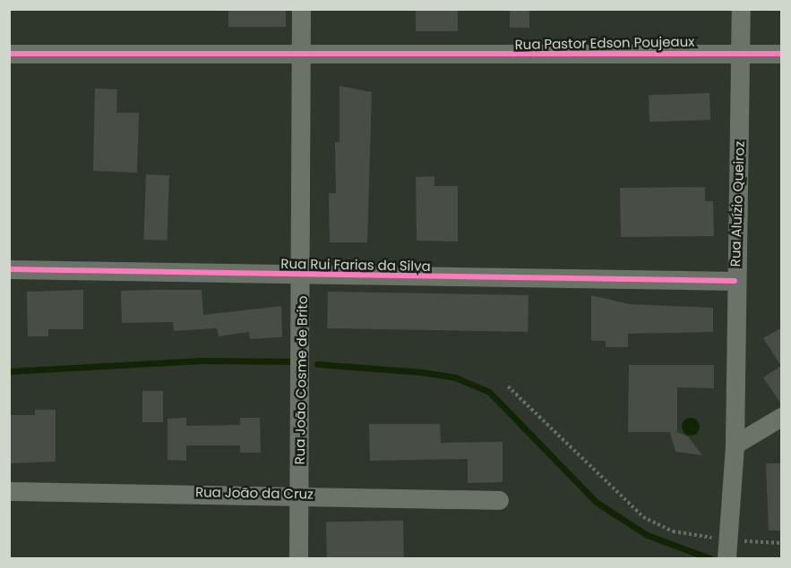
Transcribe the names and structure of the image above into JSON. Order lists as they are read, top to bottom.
{
  "streets": {
    "street": [
      "Rua Pastor Edson Poujeaux",
      "Rua Aluízio Queiroz",
      "Rua Rui Farias da Silva",
      "Rua João Cosme de Brito",
      "Rua João da Cruz"
    ]
  },
  "crossings": [
    ["Rua Pastor Edson Poujeaux", "Rua Aluízio Queiroz"],
    ["Rua Pastor Edson Poujeaux", "Rua João Cosme de Brito"],
    ["Rua Aluízio Queiroz", "Rua Rui Farias da Silva"],
    ["Rua Rui Farias da Silva", "Rua João Cosme de Brito"],
    ["Rua João Cosme de Brito", "Rua João da Cruz"]
  ]
}
